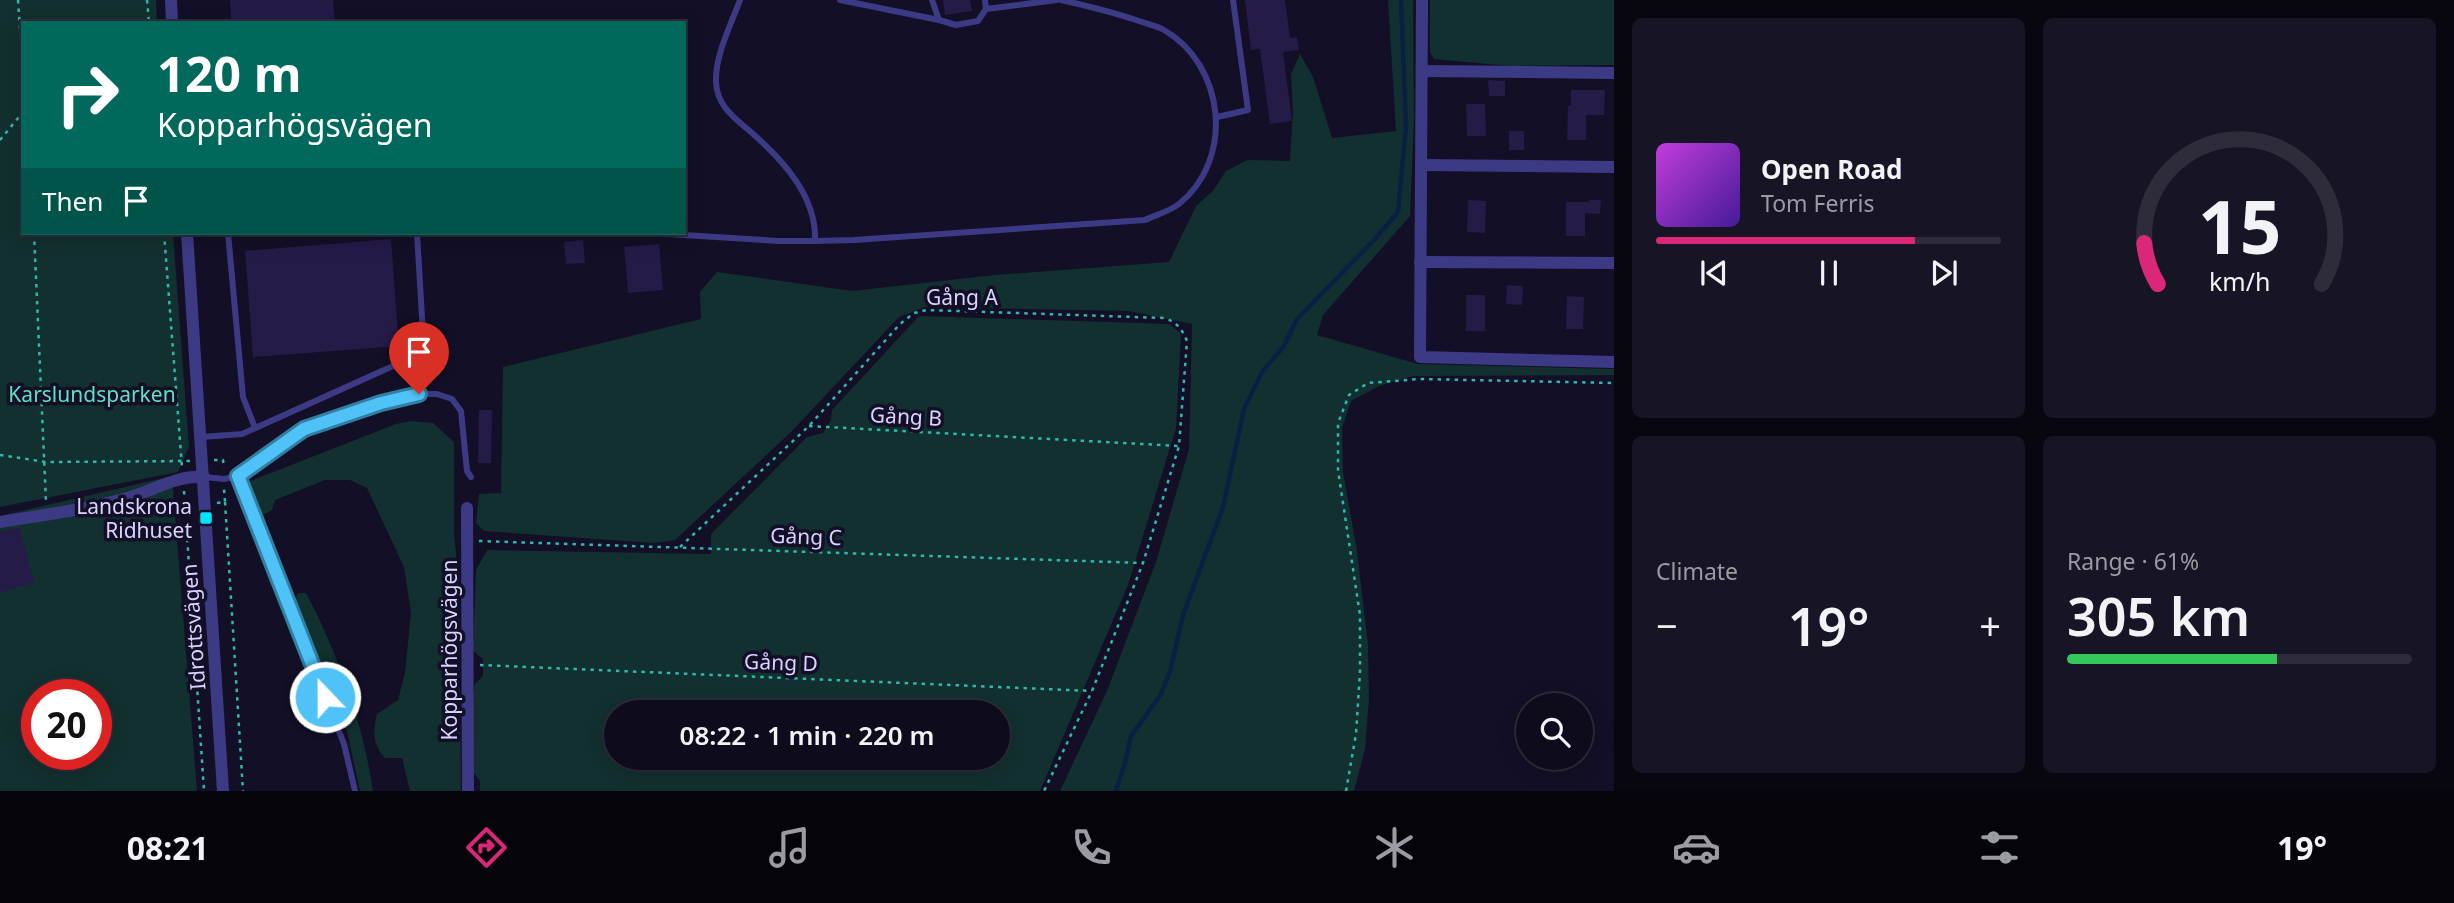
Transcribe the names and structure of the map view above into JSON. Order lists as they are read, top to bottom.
{
  "streets": {
    "street": ["Idrottsvägen", "Kopparhögsvägen"],
    "path": [
      "Gång A",
      "Gång B",
      "Gång C",
      "Gång D"
    ]
  },
  "crossings": [
    ["Gång A", "Gång B"],
    ["Gång C", "Kopparhögsvägen"],
    ["Kopparhögsvägen", "Gång D"]
  ],
  "parks": ["Karslundsparken"],
  "places": {
    "transit": ["Landskrona Ridhuset"]
  },
  "page": {
    "turn": ["120 m", "Kopparhögsvägen"],
    "song": ["Open Road", "Tom Ferris"],
    "then": "Then",
    "tile": [
      "Climate",
      ["Range · 61%", "305 km"]
    ],
    "heat": ["−", "19°", "+"],
    "limit": "20",
    "trip": "08:22 · 1 min · 220 m",
    "tabs": ["08:21", "19°"],
    "gauge": ["15", "km/h"]
  }
}
